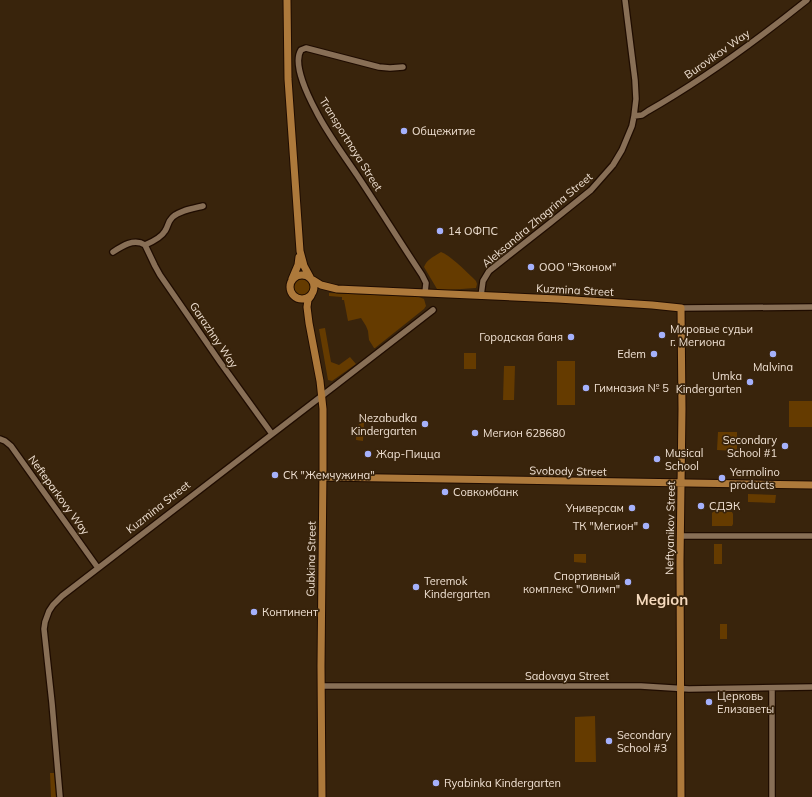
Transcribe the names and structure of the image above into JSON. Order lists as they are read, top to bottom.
{
  "streets": {
    "main road": [
      "Kuzmina Street",
      "Svobody Street",
      "Neftyanikov Street",
      "Gubkina Street"
    ],
    "street": [
      "Burovikov Way",
      "Transportnaya Street",
      "Aleksandra Zhagrina Street",
      "Garazhny Way",
      "Nefteparkovy Way",
      "Sadovaya Street"
    ]
  },
  "crossings": [
    ["Burovikov Way", "Aleksandra Zhagrina Street"],
    ["Transportnaya Street", "Kuzmina Street"],
    ["Aleksandra Zhagrina Street", "Kuzmina Street"],
    ["Kuzmina Street", "Garazhny Way"],
    ["Kuzmina Street", "Nefteparkovy Way"],
    ["Kuzmina Street", "Neftyanikov Street"],
    ["Kuzmina Street", "Gubkina Street"],
    ["Svobody Street", "Neftyanikov Street"],
    ["Svobody Street", "Gubkina Street"],
    ["Neftyanikov Street", "Sadovaya Street"],
    ["Gubkina Street", "Sadovaya Street"]
  ],
  "districts": ["Megion"],
  "places": [
    "Общежитие",
    "14 ОФПС",
    "ООО \"Эконом\"",
    "Мировые судьи г. Мегиона",
    "Городская баня",
    "Edem",
    "Malvina",
    "Umka Kindergarten",
    "Гимназия № 5",
    "Nezabudka Kindergarten",
    "Мегион 628680",
    "Secondary School #1",
    "Жар-Пицца",
    "Musical School",
    "СК \"Жемчужина\"",
    "Yermolino products",
    "Совкомбанк",
    "СДЭК",
    "Универсам",
    "ТК \"Мегион\"",
    "Спортивный комплекс \"Олимп\"",
    "Teremok Kindergarten",
    "Континент",
    "Церковь Елизаветы",
    "Secondary School #3",
    "Ryabinka Kindergarten"
  ]
}
